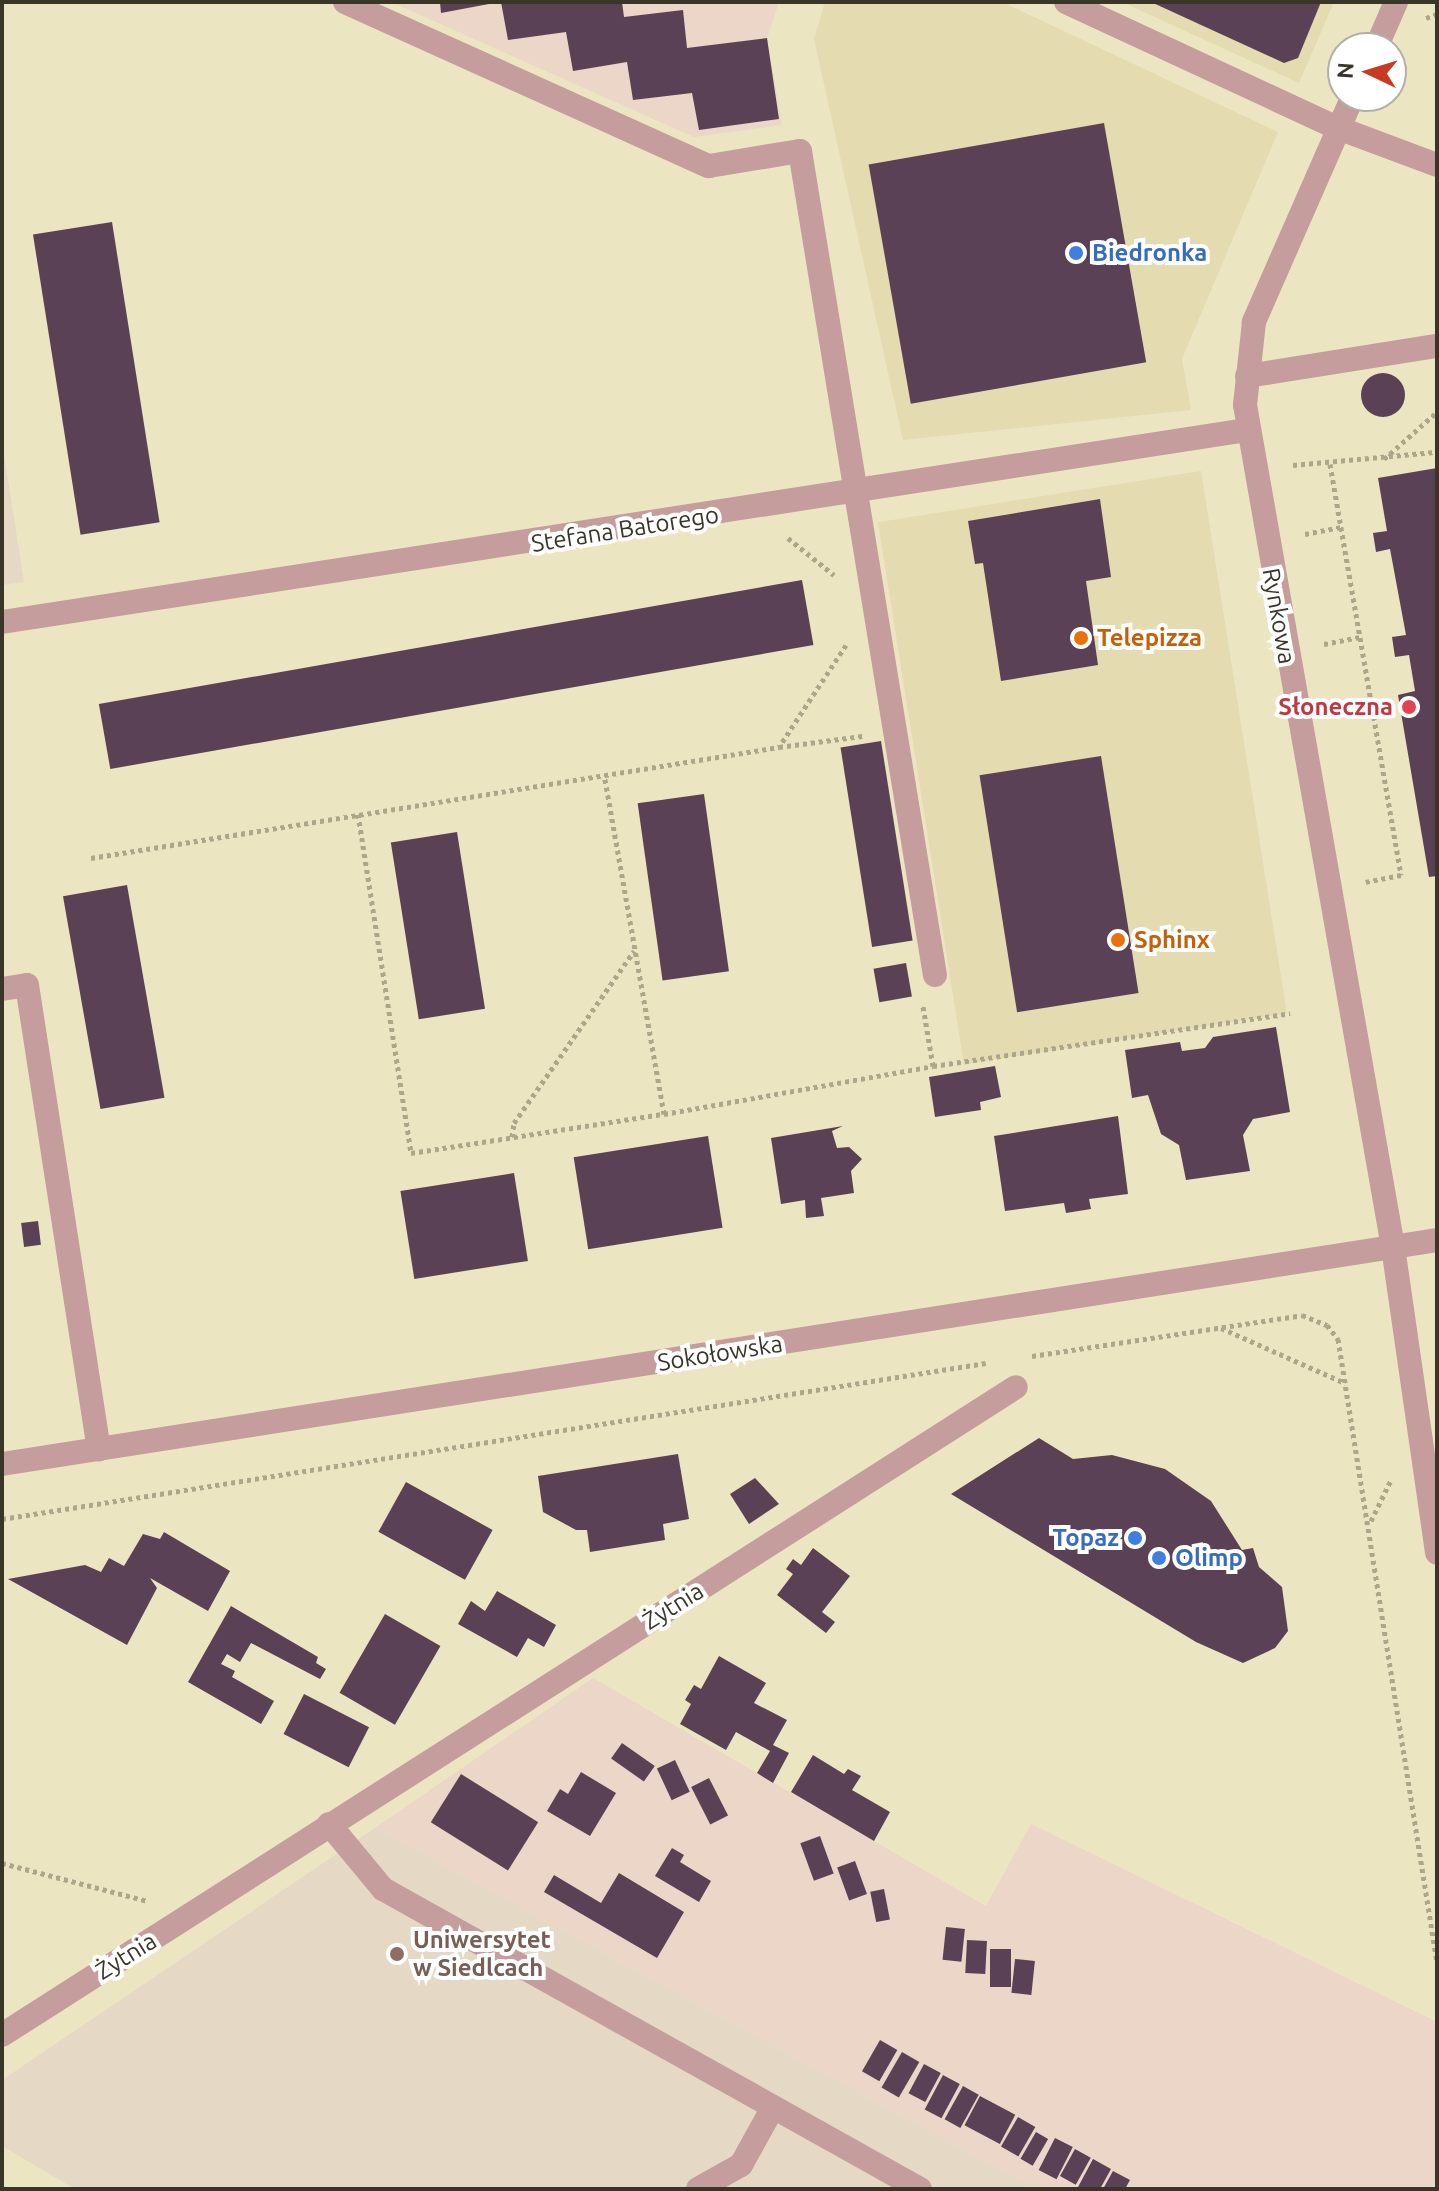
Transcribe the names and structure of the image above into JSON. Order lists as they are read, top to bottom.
{
  "streets": {
    "street": [
      "Stefana Batorego",
      "Rynkowa",
      "Sokołowska",
      "Żytnia"
    ]
  },
  "crossings": [
    ["Stefana Batorego", "Rynkowa"],
    ["Rynkowa", "Sokołowska"]
  ],
  "places": [
    "Biedronka",
    "Telepizza",
    "Słoneczna",
    "Sphinx",
    "Topaz",
    "Olimp",
    "Uniwersytet w Siedlcach"
  ],
  "north": "left"
}
